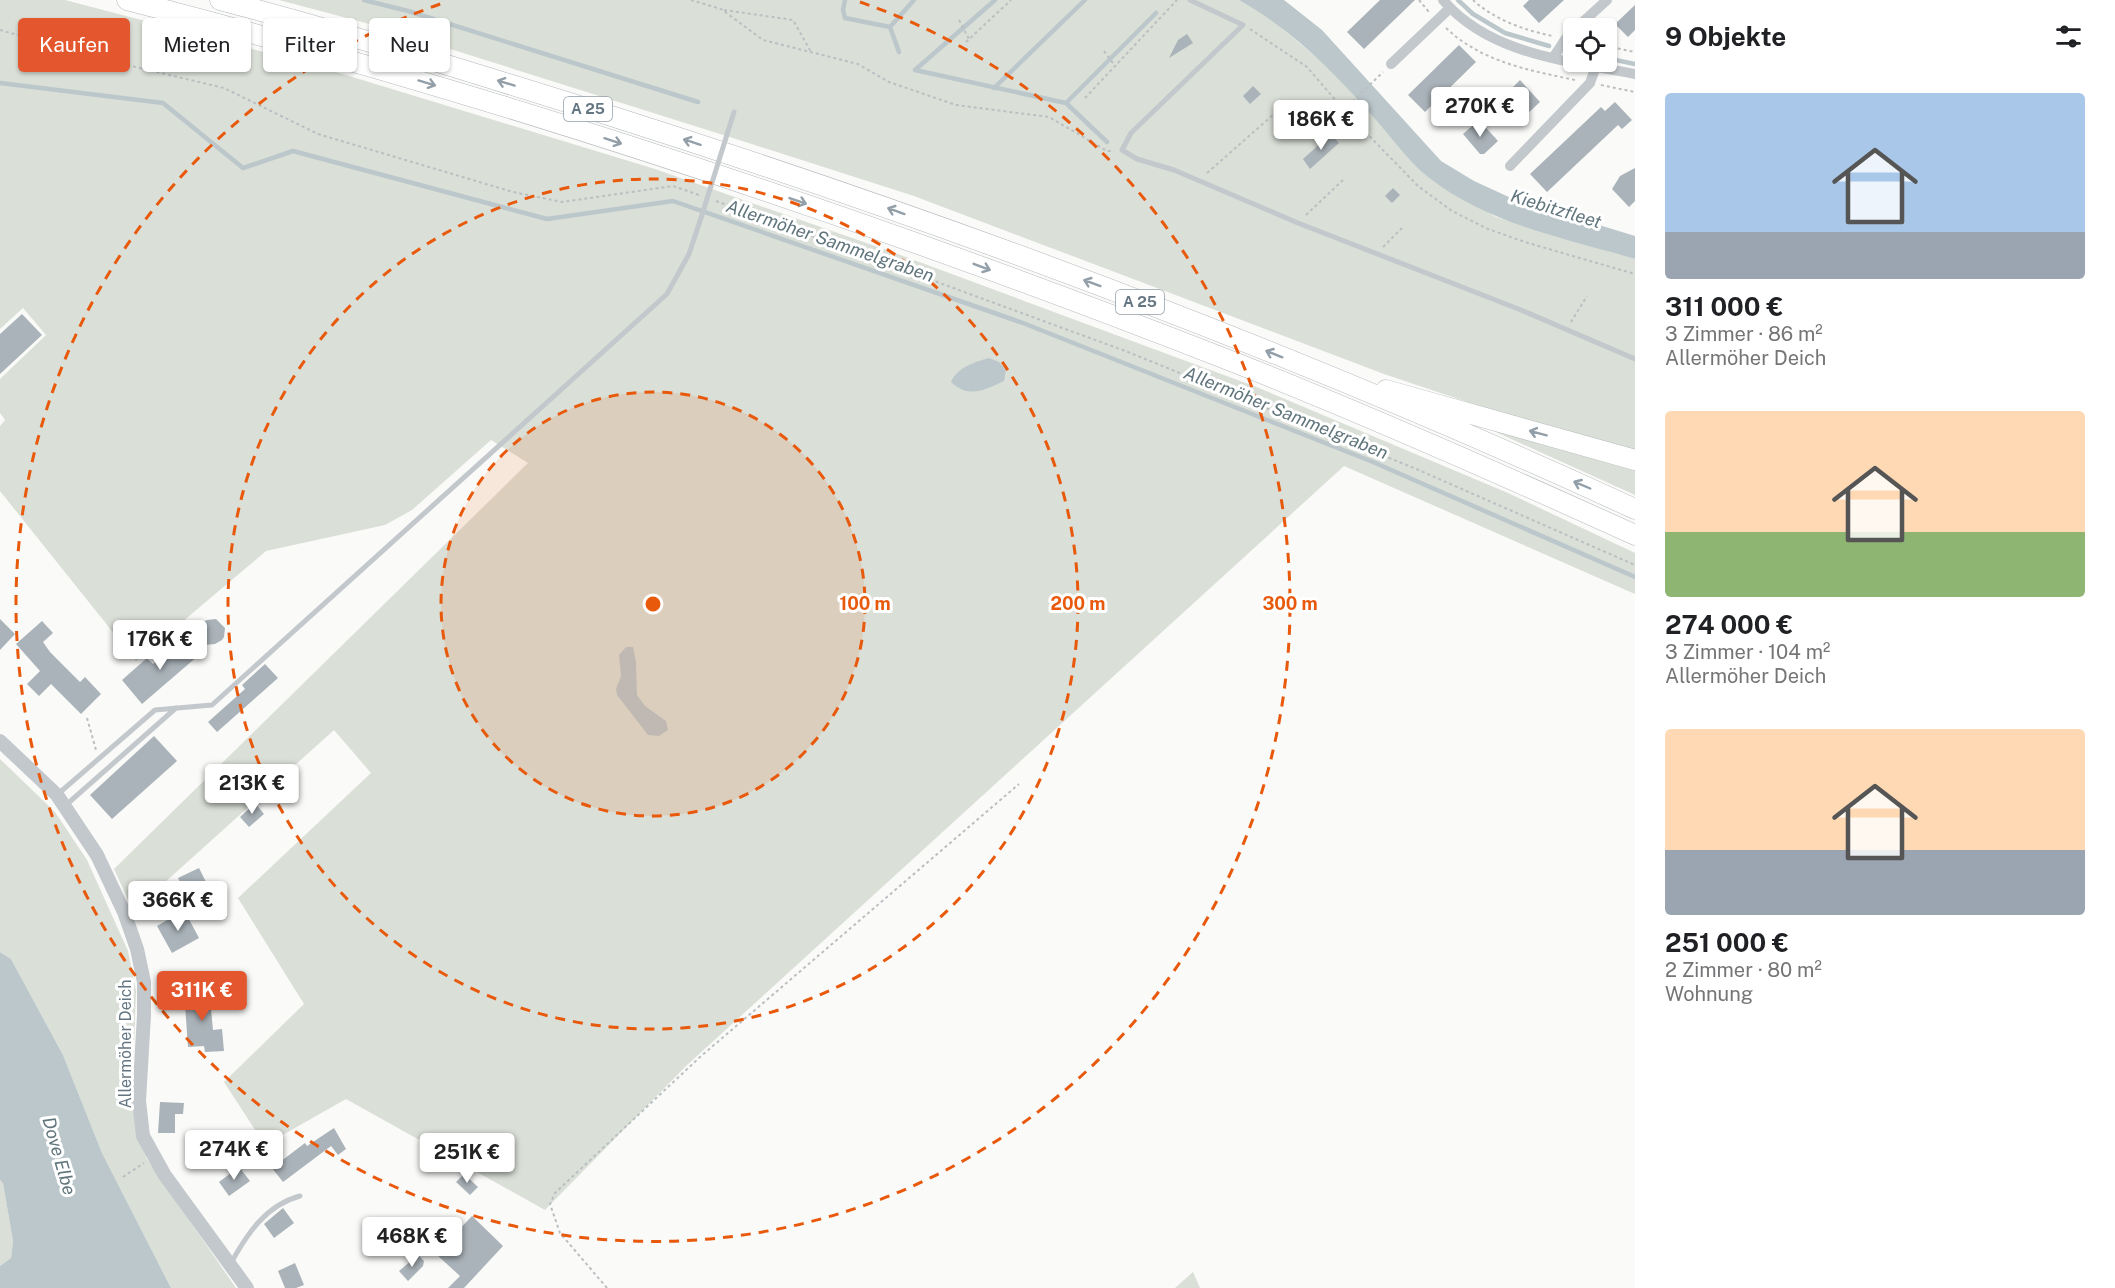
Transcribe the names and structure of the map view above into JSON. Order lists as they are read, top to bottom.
{
  "streets": {
    "highway": ["A 25"],
    "street": ["Allermöher Deich"]
  },
  "water": ["Kiebitzfleet", "Allermöher Sammelgraben", "Dove Elbe"],
  "page": {
    "heading": "9 Objekte",
    "chip": [
      "Kaufen",
      "Mieten",
      "Filter",
      "Neu"
    ],
    "list": [
      {
        "name": "311 000 €",
        "note": "3 Zimmer · 86 m² · Allermöher Deich"
      },
      {
        "name": "274 000 €",
        "note": "3 Zimmer · 104 m² · Allermöher Deich"
      },
      {
        "name": "251 000 €",
        "note": "2 Zimmer · 80 m² · Wohnung"
      }
    ],
    "price": [
      "270K €",
      "186K €",
      "176K €",
      "213K €",
      "366K €",
      "311K €",
      "274K €",
      "251K €",
      "468K €"
    ]
  },
  "rings": ["100 m", "200 m", "300 m"]
}
